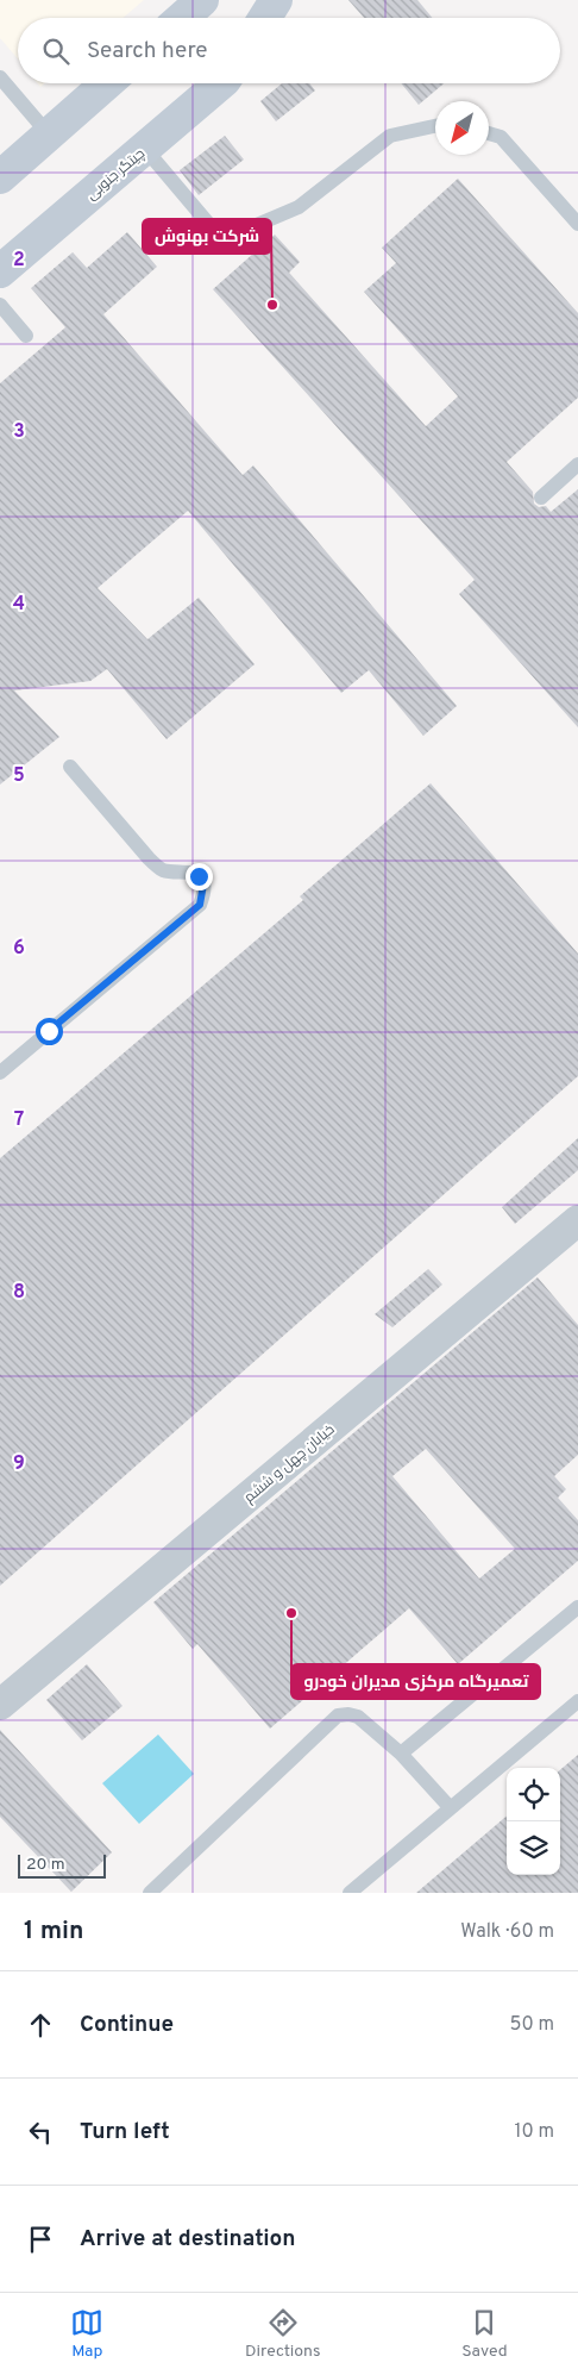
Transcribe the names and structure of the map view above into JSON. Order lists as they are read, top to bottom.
{
  "streets": {
    "main road": ["چیتگر جنوبی"],
    "street": ["خیابان چهل و ششم"]
  },
  "places": ["شرکت بهنوش", "تعمیرگاه مرکزی مدیران خودرو"],
  "scale_bar": "20 m",
  "north": "bottom left",
  "page": {
    "search": "Search here",
    "scale": "20 m",
    "heading": ["1 min", "Walk · 60 m"],
    "list": [
      ["Continue", "50 m"],
      ["Turn left", "10 m"],
      "Arrive at destination"
    ],
    "nav": ["Map", "Directions", "Saved"]
  },
  "grid": {
    "rows": [
      "2",
      "3",
      "4",
      "5",
      "6",
      "7",
      "8",
      "9"
    ]
  }
}
